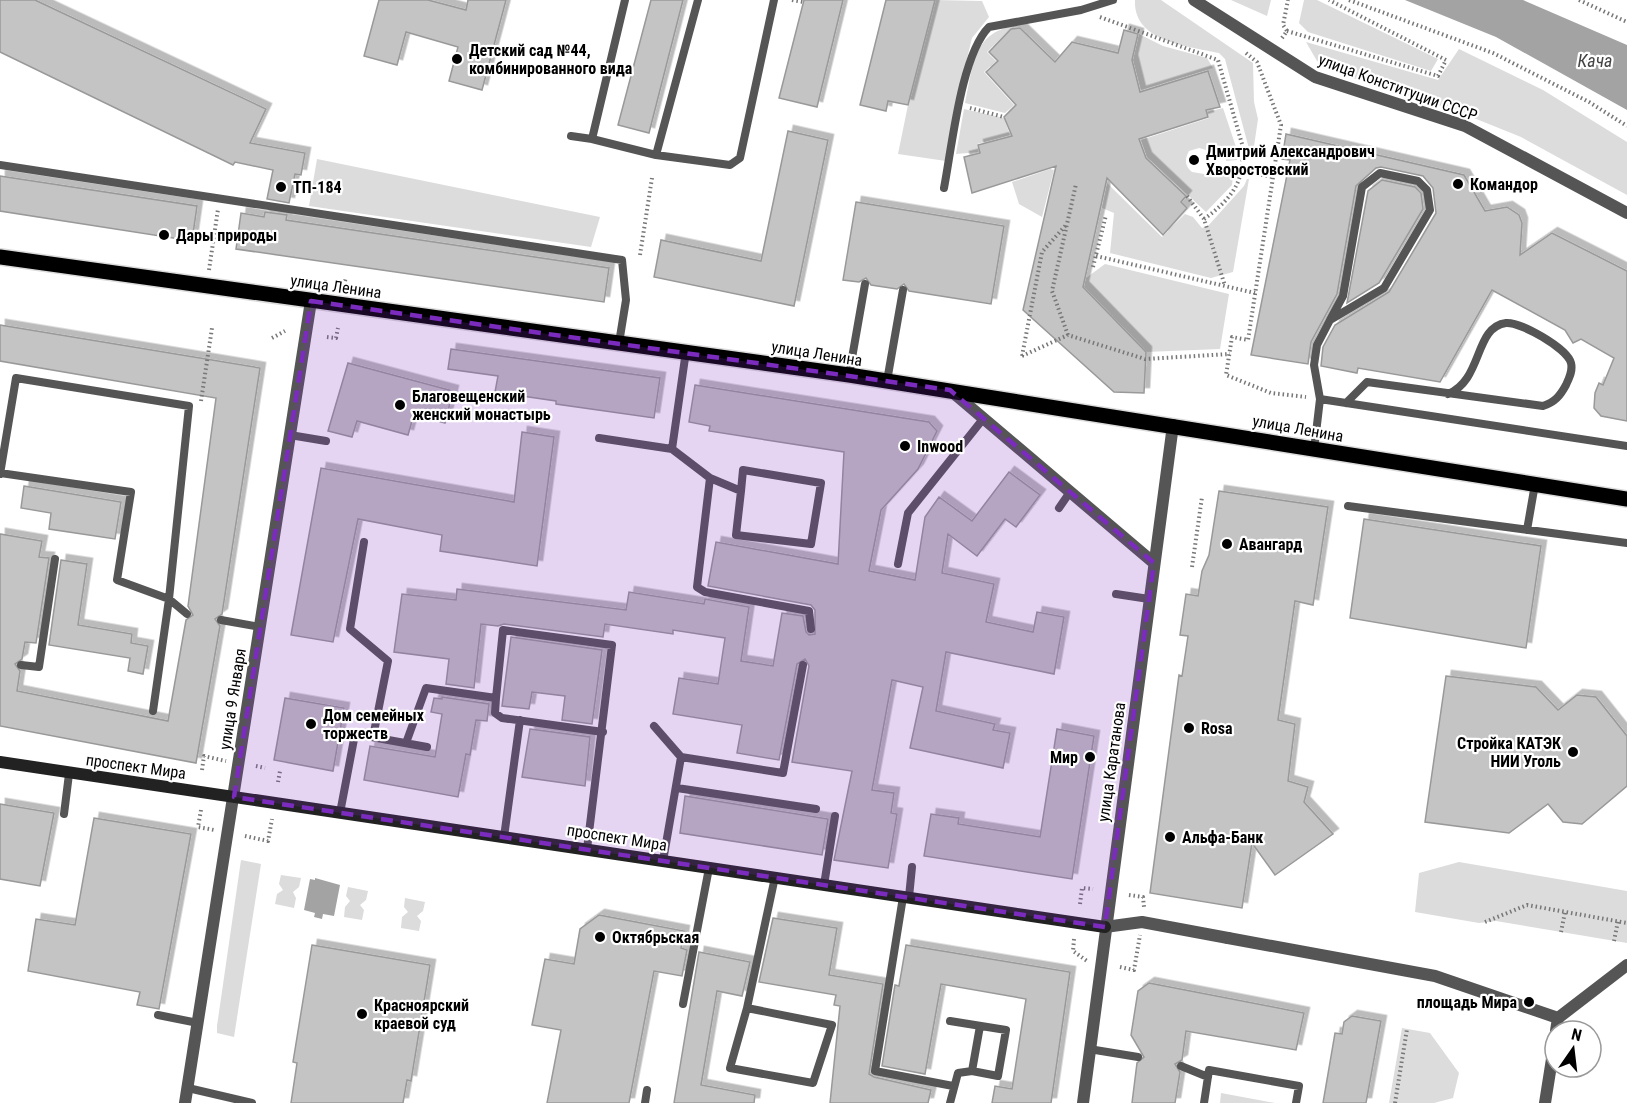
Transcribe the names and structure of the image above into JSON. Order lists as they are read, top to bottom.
{
  "streets": {
    "main road": ["улица Ленина", "проспект Мира"],
    "street": ["улица Конституции СССР", "улица 9 Января", "улица Каратанова"]
  },
  "crossings": [
    ["улица Ленина", "улица 9 Января"],
    ["улица Ленина", "улица Каратанова"],
    ["улица 9 Января", "проспект Мира"],
    ["улица Каратанова", "проспект Мира"]
  ],
  "water": ["Кача"],
  "places": [
    "Детский сад №44, комбинированного вида",
    "Дмитрий Александрович Хворостовский",
    "Командор",
    "ТП-184",
    "Дары природы",
    "Благовещенский женский монастырь",
    "Inwood",
    "Авангард",
    "Дом семейных торжеств",
    "Rosa",
    "Стройка КАТЭК НИИ Уголь",
    "Мир",
    "Альфа-Банк",
    "Октябрьская",
    "площадь Мира",
    "Красноярский краевой суд"
  ],
  "north": "top"
}
